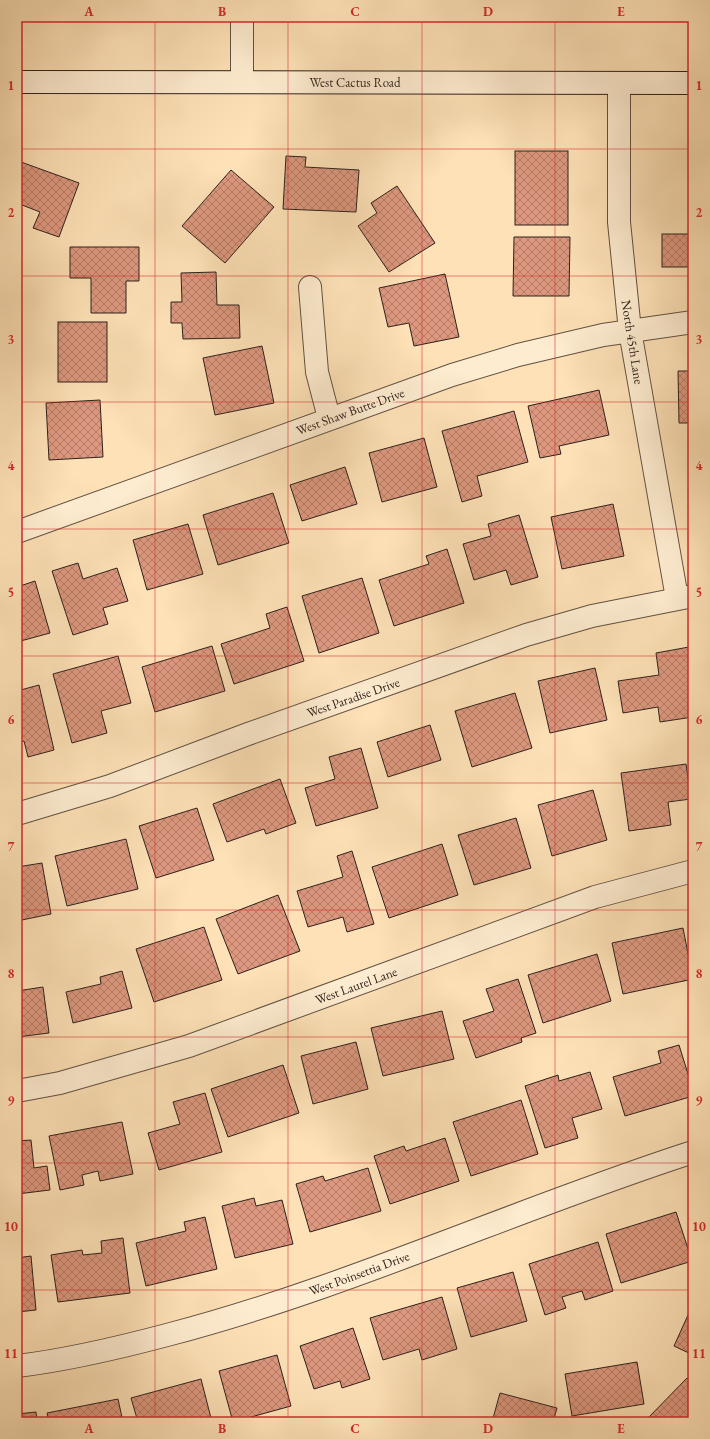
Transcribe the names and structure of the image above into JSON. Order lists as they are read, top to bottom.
{
  "streets": {
    "street": [
      "West Cactus Road",
      "North 45th Lane",
      "West Shaw Butte Drive",
      "West Paradise Drive",
      "West Laurel Lane",
      "West Poinsettia Drive"
    ]
  },
  "crossings": [
    ["West Cactus Road", "North 45th Lane"],
    ["North 45th Lane", "West Shaw Butte Drive"],
    ["North 45th Lane", "West Paradise Drive"]
  ],
  "grid": {
    "columns": [
      "A",
      "B",
      "C",
      "D",
      "E"
    ],
    "rows": [
      "1",
      "2",
      "3",
      "4",
      "5",
      "6",
      "7",
      "8",
      "9",
      "10",
      "11"
    ]
  }
}
